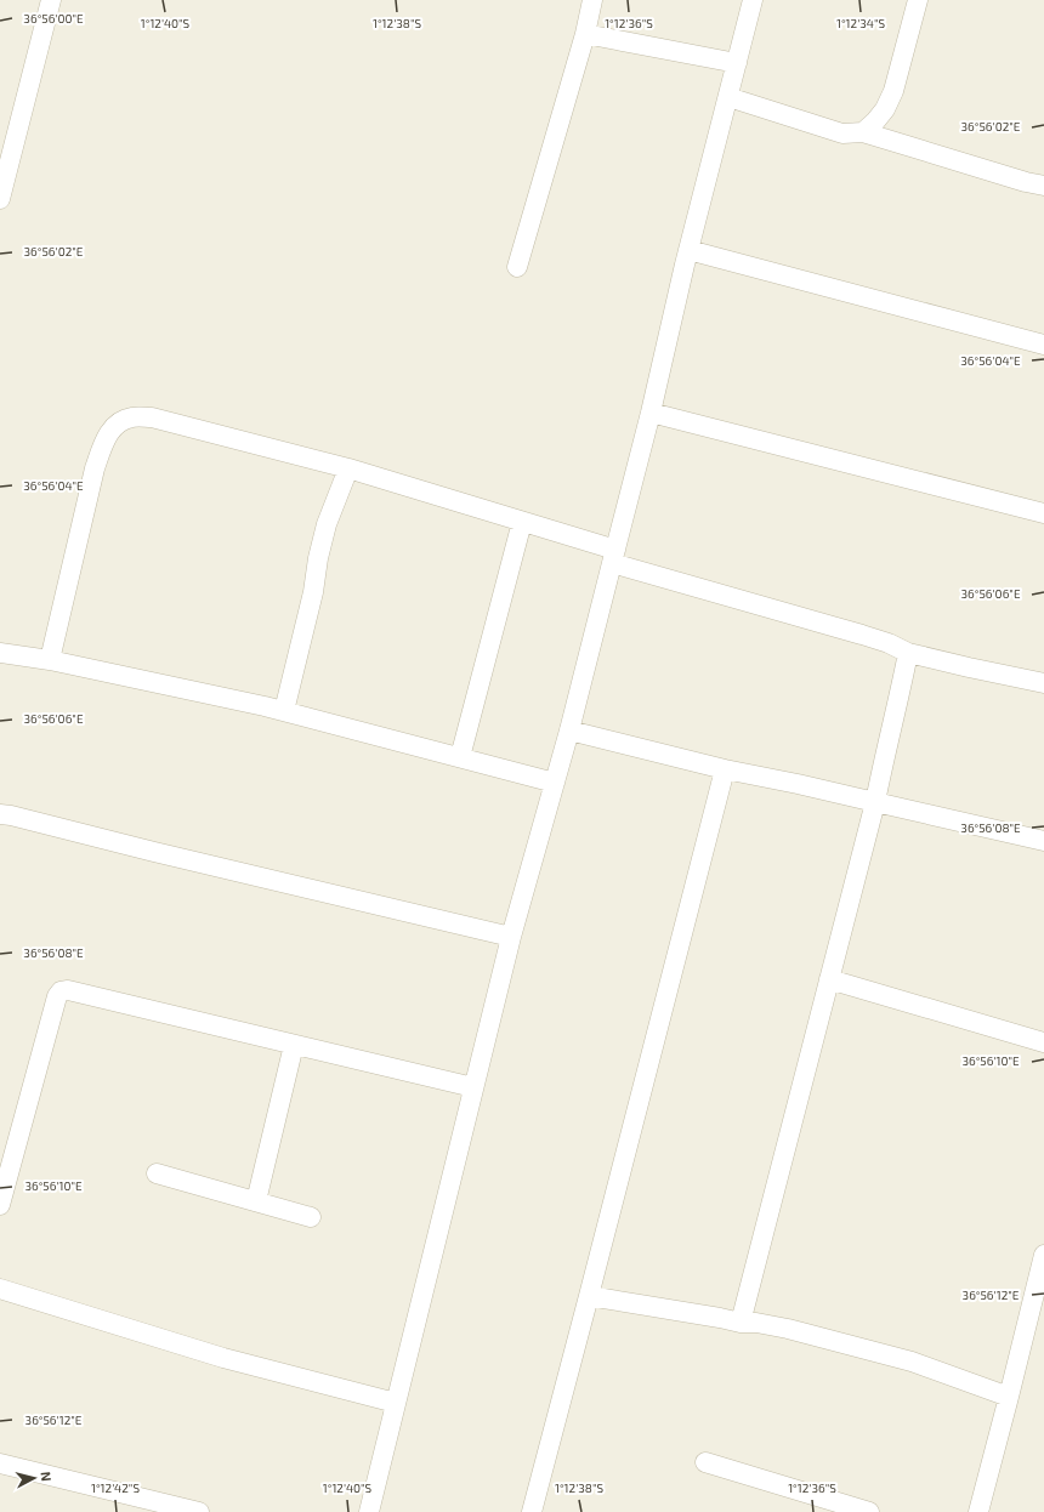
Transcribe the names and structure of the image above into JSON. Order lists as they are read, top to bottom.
{
  "north": "right",
  "coordinates": [
    "36°56'00\"E",
    "1°12'40\"S",
    "1°12'38\"S",
    "1°12'36\"S",
    "1°12'34\"S",
    "36°56'02\"E",
    "36°56'04\"E",
    "36°56'06\"E",
    "36°56'08\"E",
    "36°56'10\"E",
    "36°56'12\"E",
    "1°12'42\"S"
  ]
}
